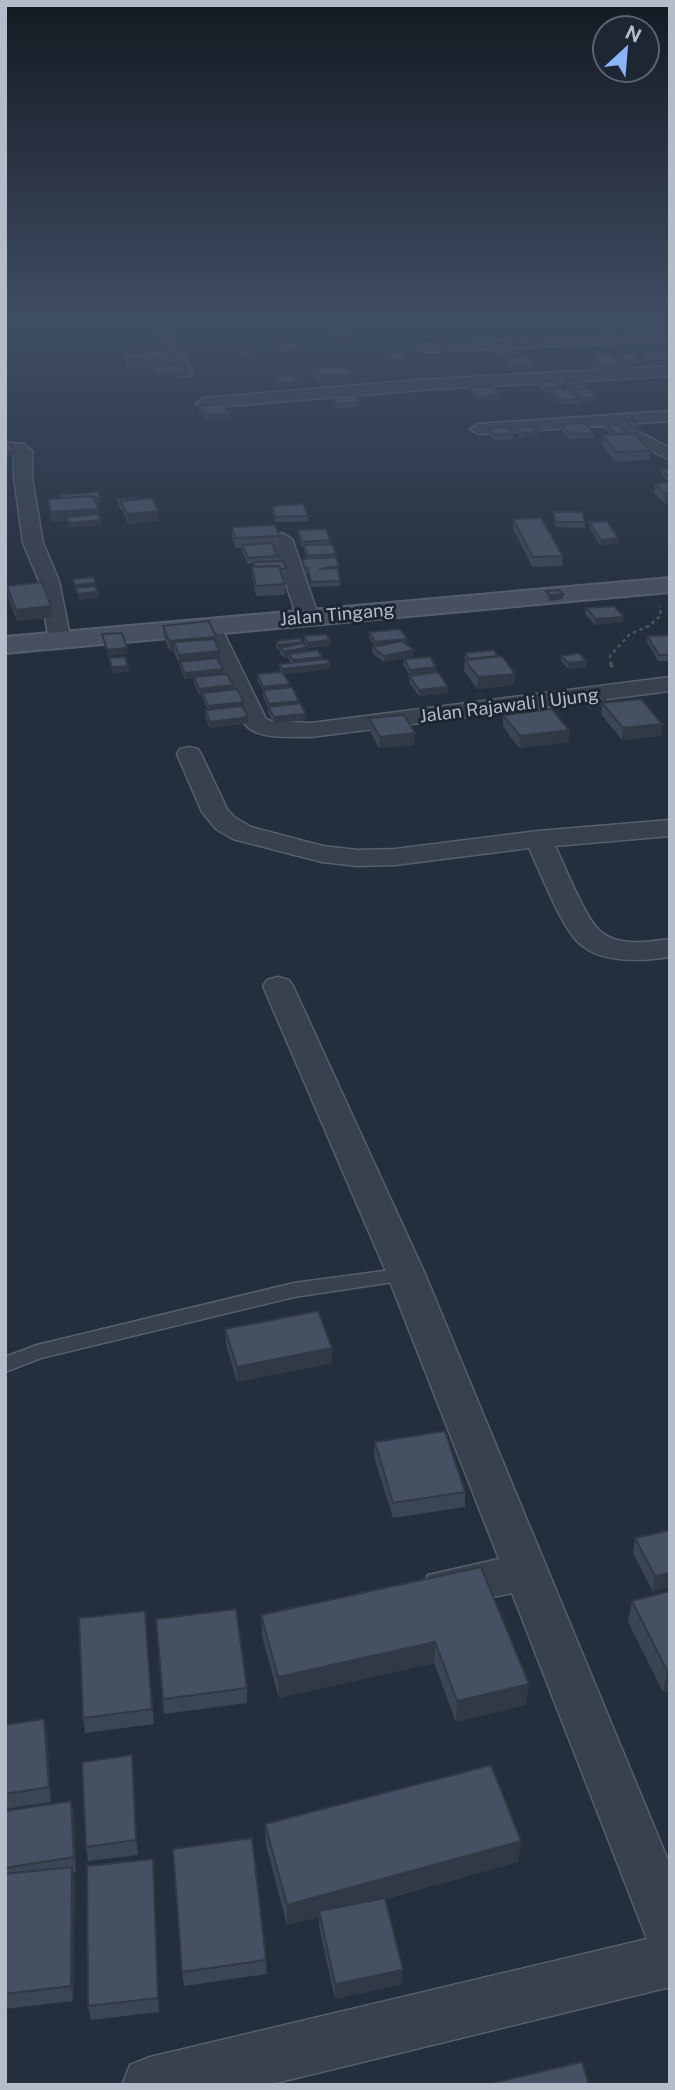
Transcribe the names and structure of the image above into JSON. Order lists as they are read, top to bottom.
{
  "streets": {
    "main road": ["Jalan Tingang"],
    "street": ["Jalan Rajawali I Ujung"]
  },
  "crossings": [
    ["Jalan Tingang", "Jalan Rajawali I Ujung"]
  ],
  "north": "top right"
}
